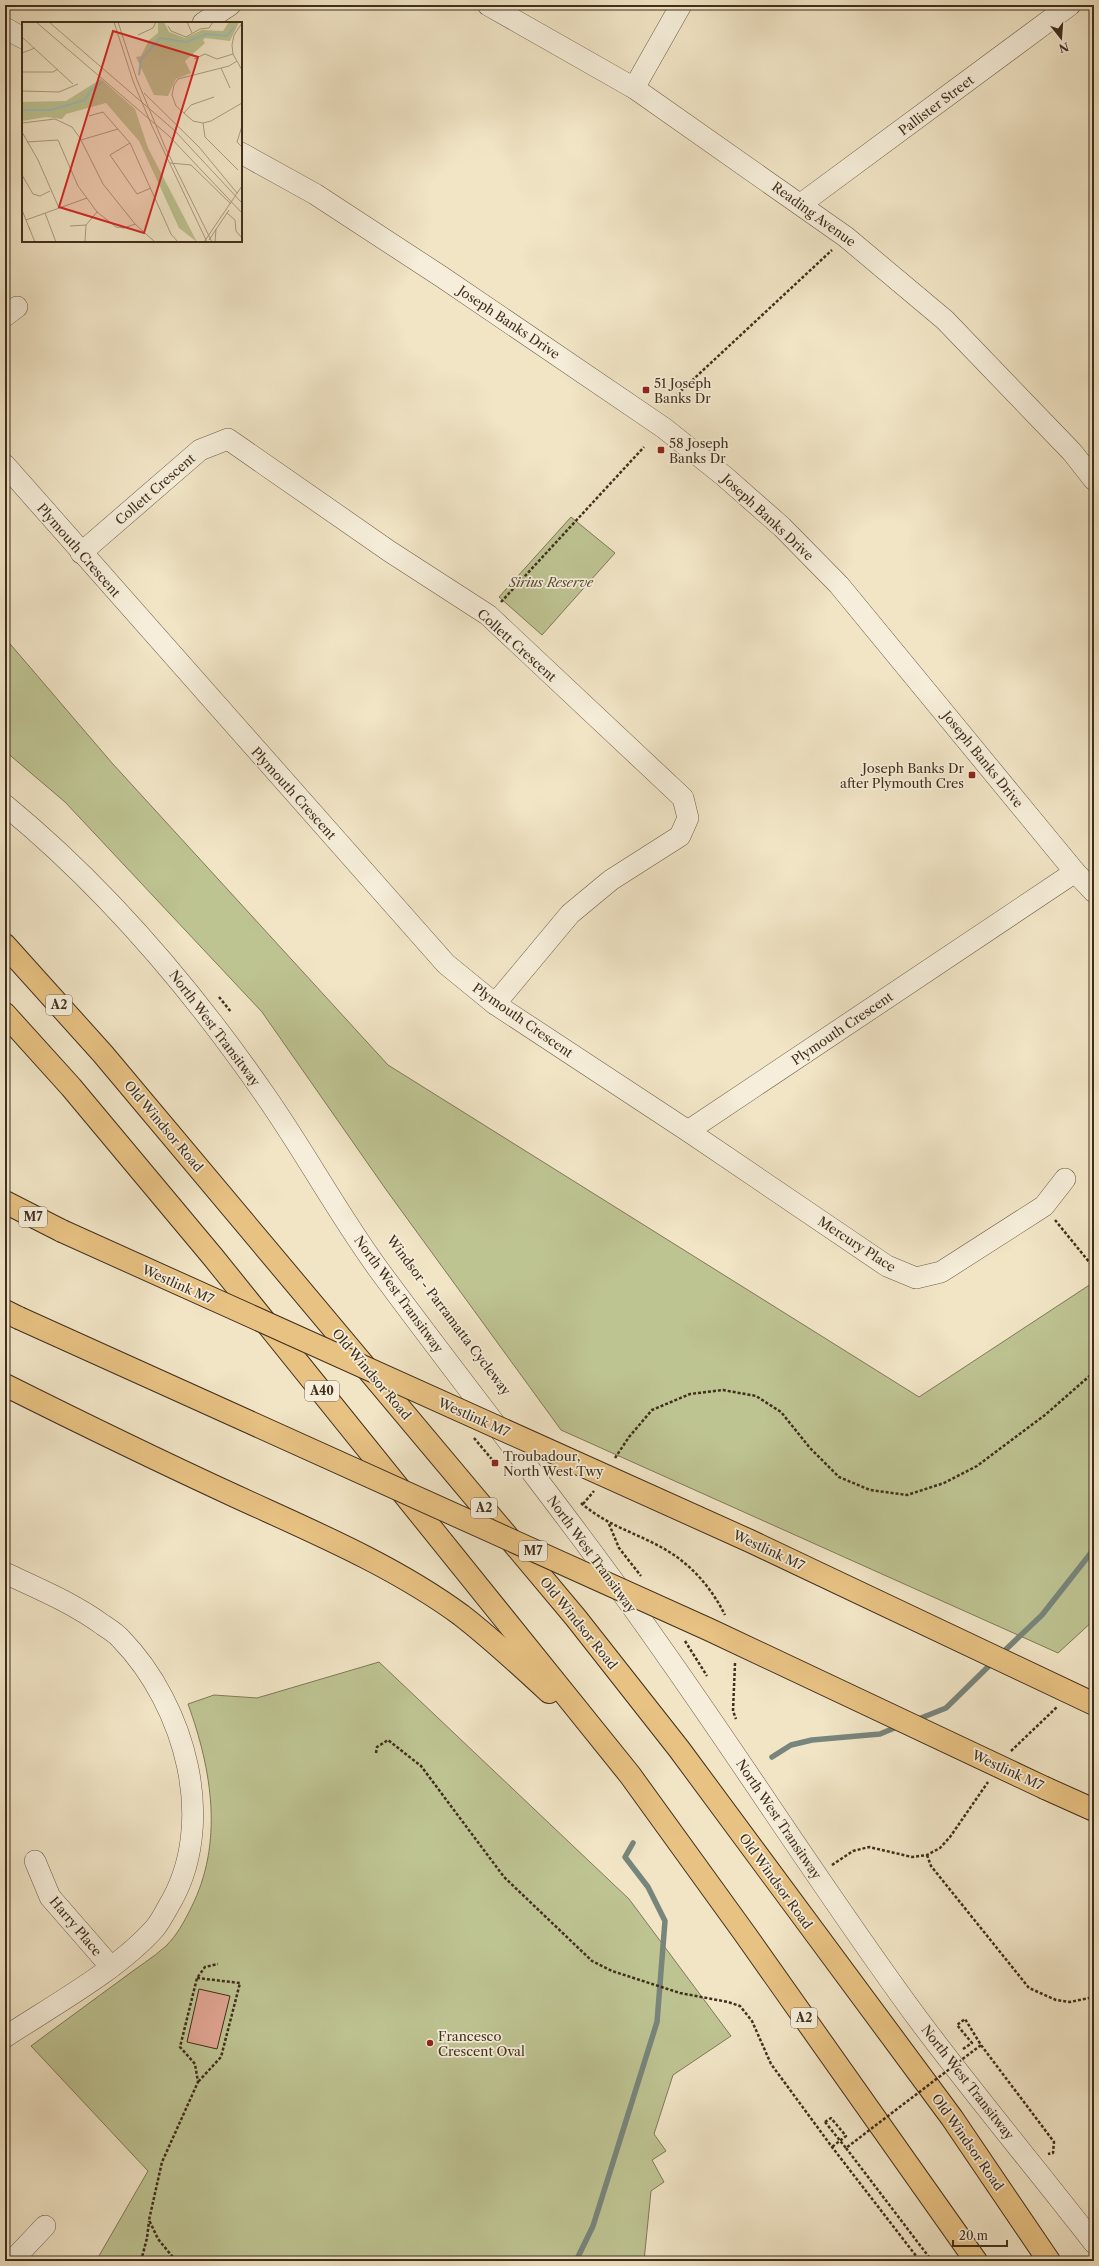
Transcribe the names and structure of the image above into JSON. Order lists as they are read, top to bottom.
{
  "streets": {
    "highway": [
      "A2",
      "Old Windsor Road",
      "M7",
      "Westlink M7",
      "A40"
    ],
    "street": [
      "Pallister Street",
      "Reading Avenue",
      "Joseph Banks Drive",
      "Collett Crescent",
      "Plymouth Crescent",
      "North West Transitway",
      "Mercury Place",
      "Harry Place"
    ]
  },
  "crossings": [
    ["Pallister Street", "Reading Avenue"],
    ["Joseph Banks Drive", "Plymouth Crescent"],
    ["Collett Crescent", "Plymouth Crescent"],
    ["Plymouth Crescent", "Mercury Place"],
    ["A2", "A40"]
  ],
  "parks": ["Sirius Reserve"],
  "places": {
    "transit": [
      "51 Joseph Banks Dr",
      "58 Joseph Banks Dr",
      "Joseph Banks Dr after Plymouth Cres",
      "Troubadour, North West Twy"
    ],
    "other": ["Francesco Crescent Oval"]
  },
  "scale_bar": "20 m",
  "north": "bottom"
}
